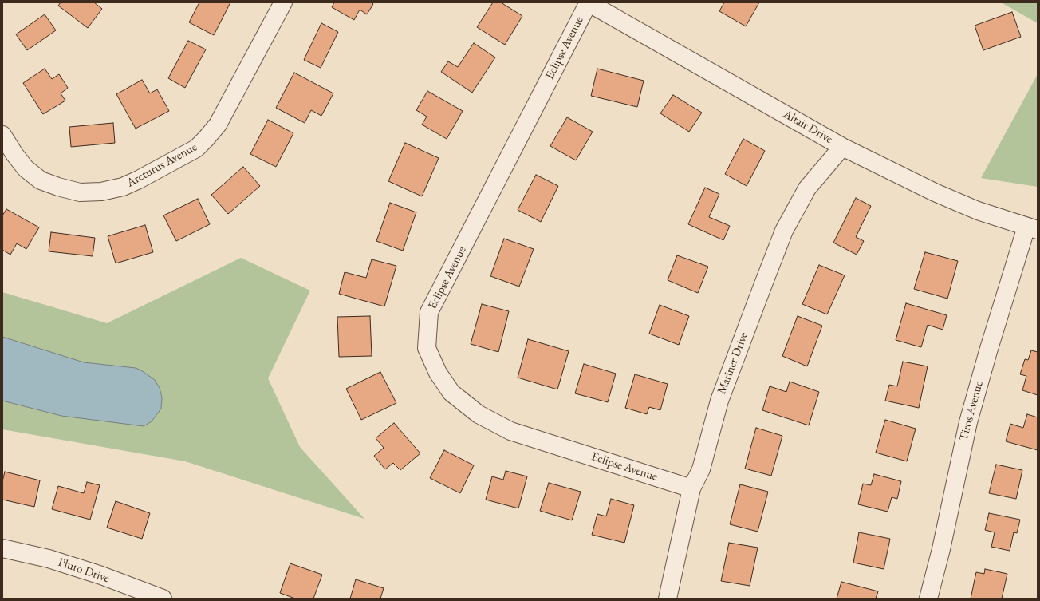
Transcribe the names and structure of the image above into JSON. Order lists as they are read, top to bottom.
{
  "streets": {
    "street": [
      "Eclipse Avenue",
      "Altair Drive",
      "Arcturus Avenue",
      "Mariner Drive",
      "Tiros Avenue",
      "Pluto Drive"
    ]
  },
  "crossings": [
    ["Eclipse Avenue", "Altair Drive"],
    ["Eclipse Avenue", "Mariner Drive"],
    ["Altair Drive", "Mariner Drive"],
    ["Altair Drive", "Tiros Avenue"]
  ]
}
